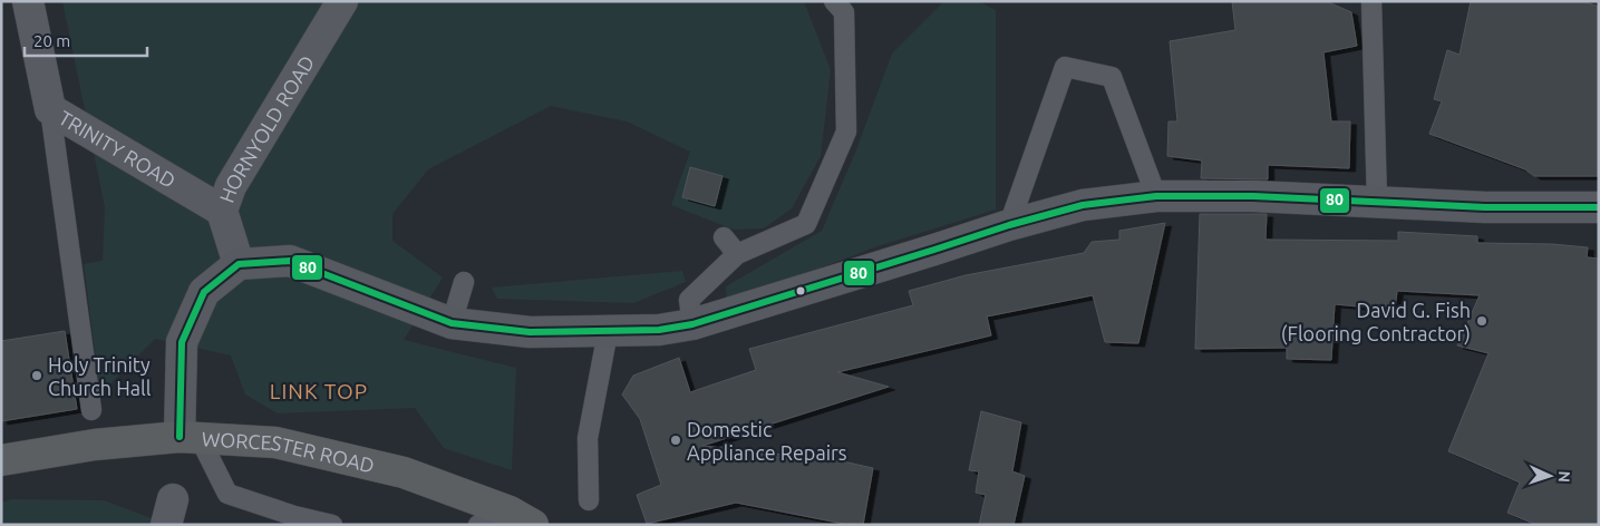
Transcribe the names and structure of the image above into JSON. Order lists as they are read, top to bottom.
{
  "streets": {
    "highway": ["WORCESTER ROAD"],
    "street": ["HORNYOLD ROAD", "TRINITY ROAD"]
  },
  "crossings": [
    ["HORNYOLD ROAD", "TRINITY ROAD"]
  ],
  "districts": ["LINK TOP"],
  "places": ["David G. Fish (Flooring Contractor)", "Holy Trinity Church Hall", "Domestic Appliance Repairs"],
  "lines": ["transit line 80"],
  "scale_bar": "20 m",
  "north": "right"
}
